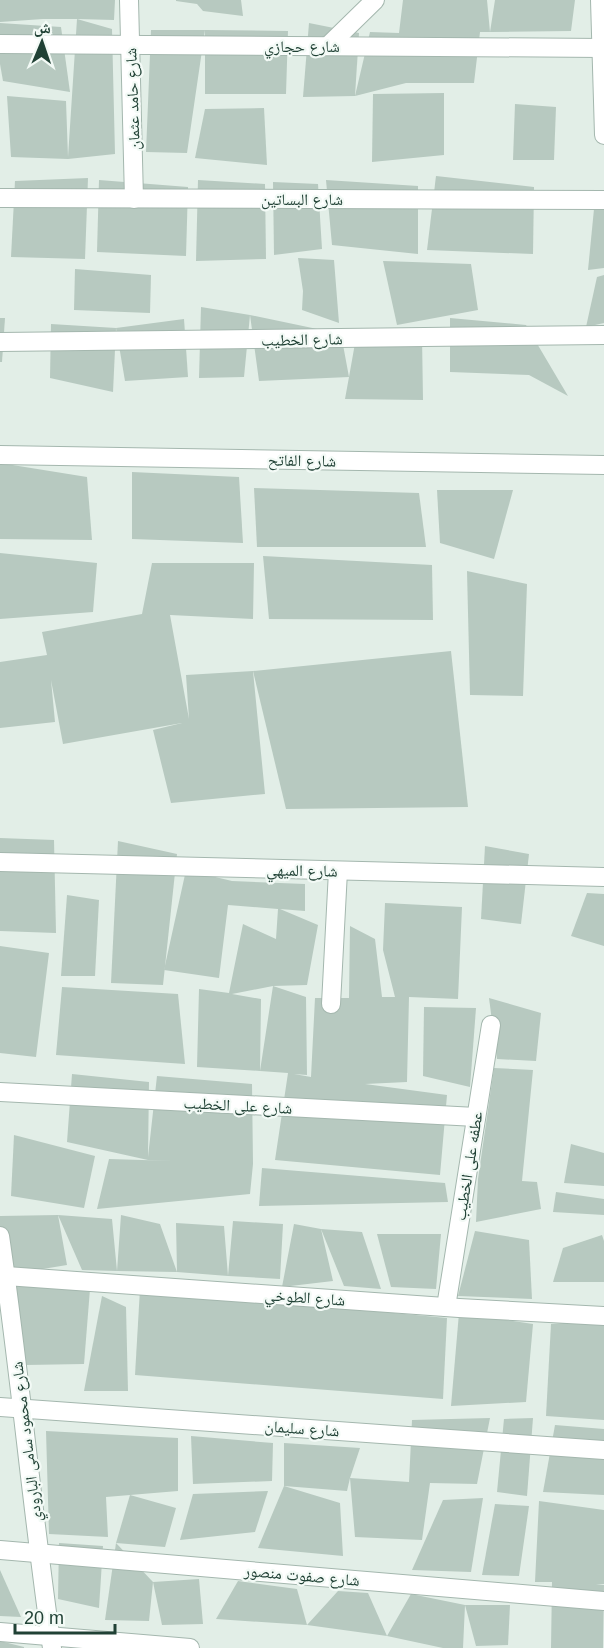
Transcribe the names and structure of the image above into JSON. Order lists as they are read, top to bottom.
{
  "streets": {
    "street": [
      "شارع حجازي",
      "شارع حامد عثمان",
      "شارع البساتين",
      "شارع الخطيب",
      "شارع الفاتح",
      "شارع الميهي",
      "شارع على الخطيب",
      "عطفه على الخطيب",
      "شارع الطوخي",
      "شارع سليمان",
      "شارع محمود سامى البارودي",
      "شارع صفوت منصور"
    ]
  },
  "crossings": [
    ["شارع حجازي", "شارع حامد عثمان"],
    ["شارع حامد عثمان", "شارع البساتين"],
    ["شارع على الخطيب", "عطفه على الخطيب"],
    ["عطفه على الخطيب", "شارع الطوخي"],
    ["شارع الطوخي", "شارع محمود سامى البارودي"],
    ["شارع سليمان", "شارع محمود سامى البارودي"],
    ["شارع محمود سامى البارودي", "شارع صفوت منصور"]
  ],
  "scale_bar": "20 m",
  "north": "top"
}
